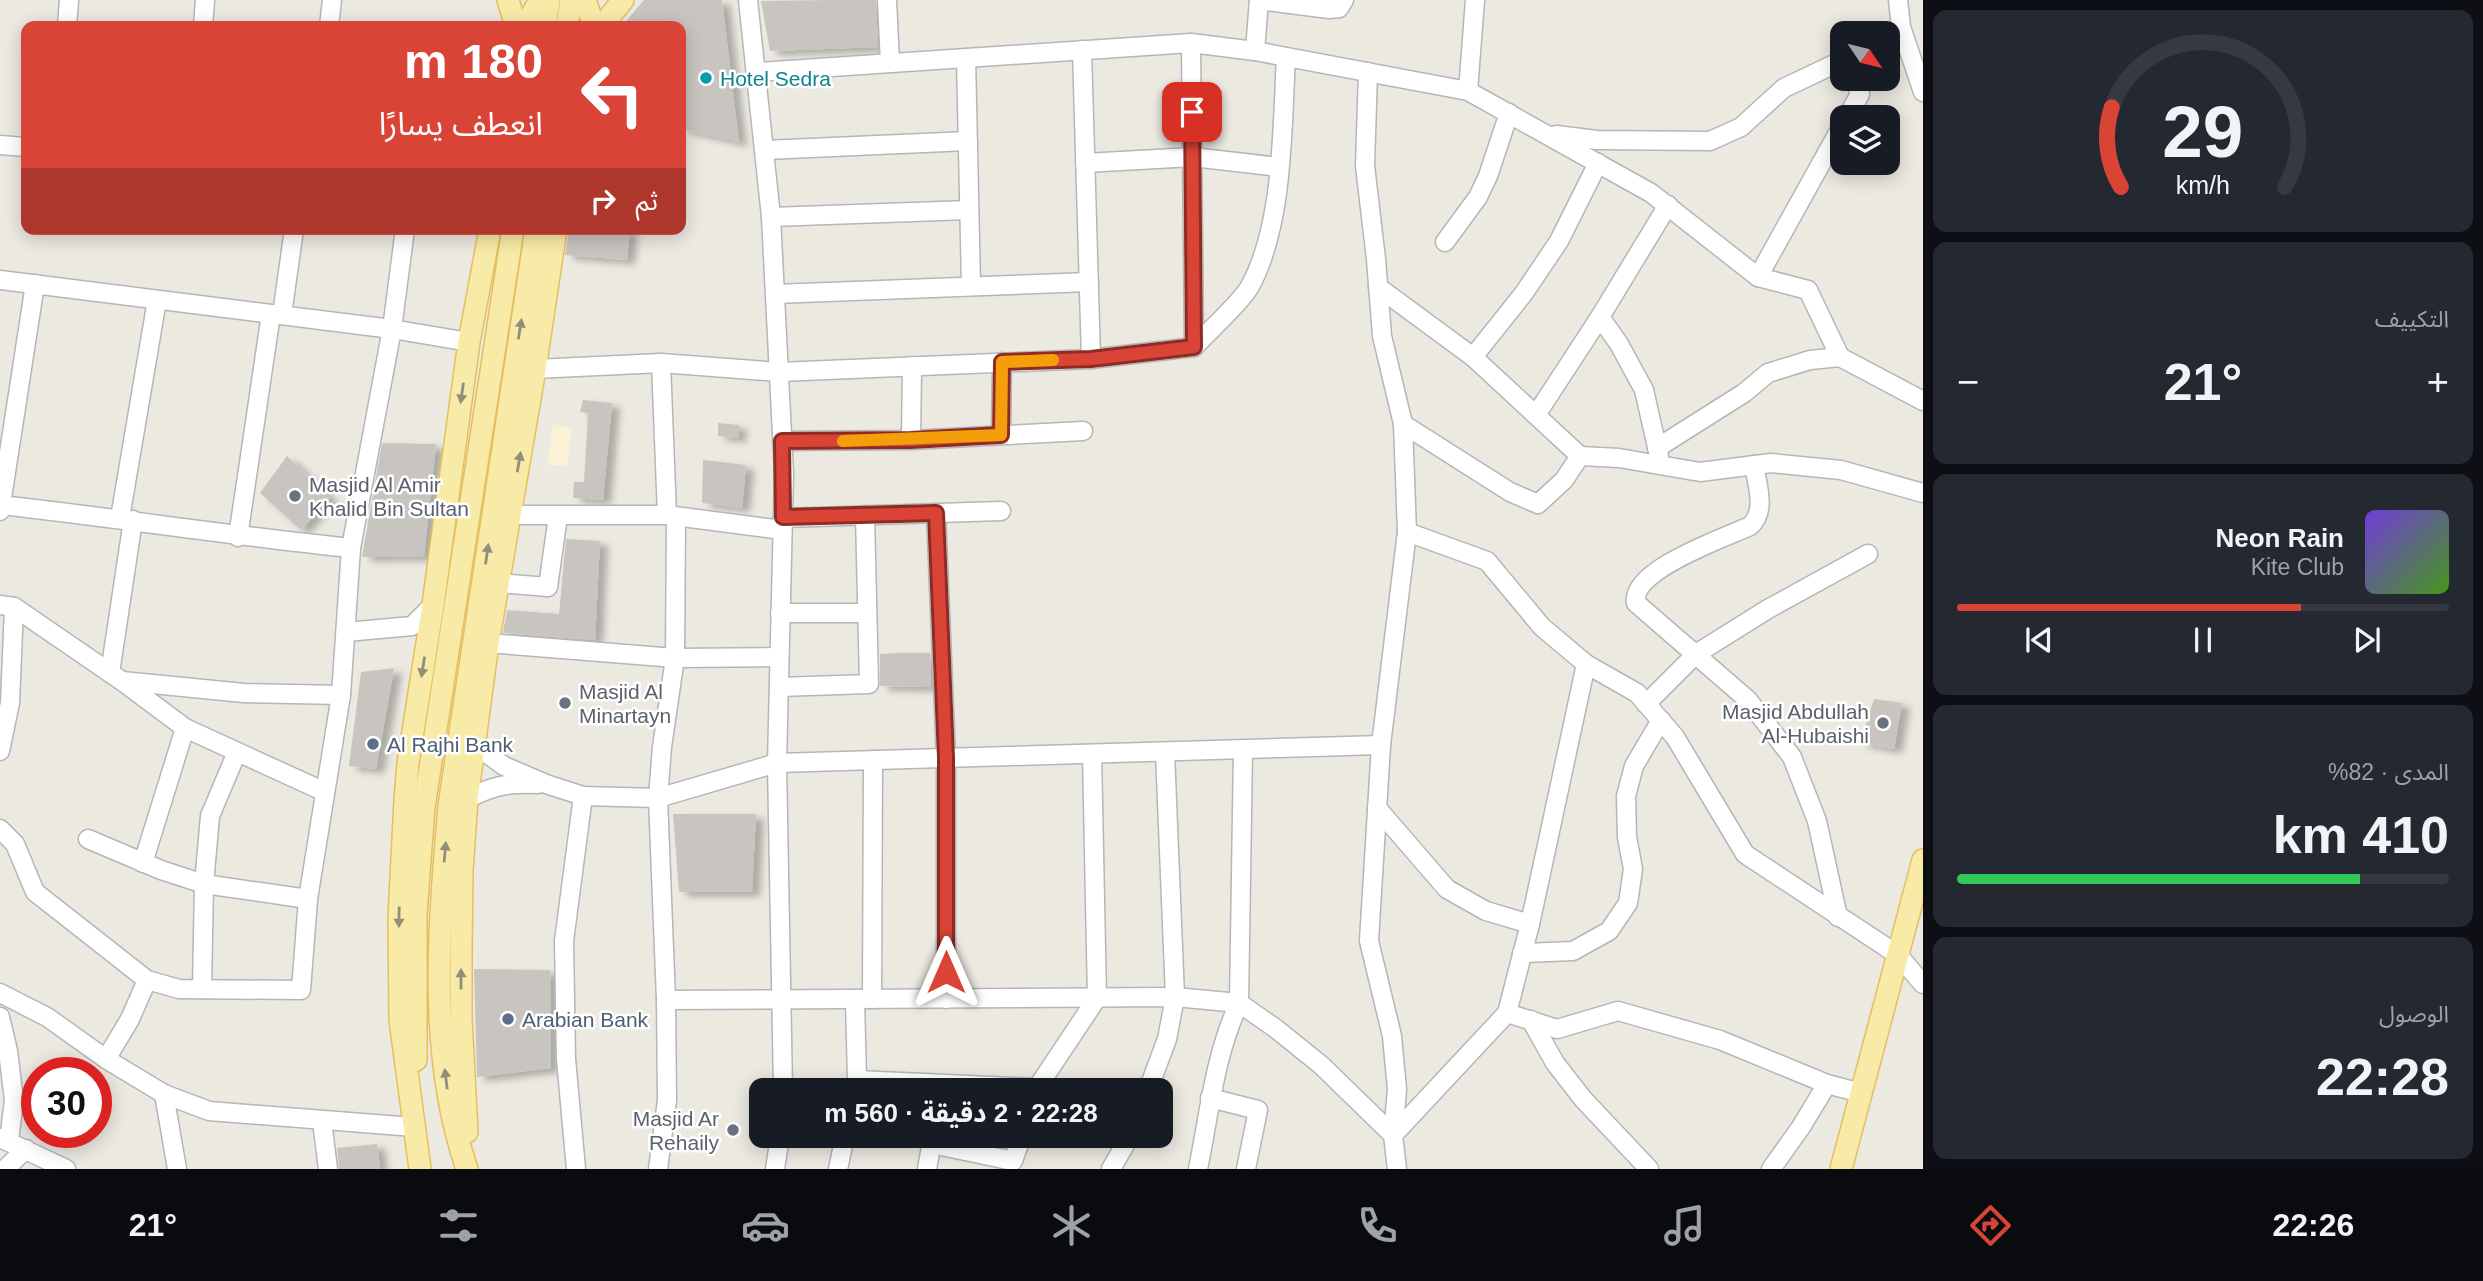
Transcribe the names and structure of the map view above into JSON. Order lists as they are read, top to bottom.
{
  "places": [
    "Hotel Sedra",
    "Masjid Al Amir Khalid Bin Sultan",
    "Masjid Al Minartayn",
    "Masjid Abdullah Al-Hubaishi",
    "Al Rajhi Bank",
    "Arabian Bank",
    "Masjid Ar Rehaily"
  ],
  "north": "bottom right",
  "page": {
    "turn": ["180 m", "انعطف يسارًا"],
    "then": "ثم",
    "tile": [
      "التكييف",
      ["المدى · 82%", "410 km"],
      ["الوصول", "22:28"]
    ],
    "heat": ["−", "21°", "+"],
    "song": ["Neon Rain", "Kite Club"],
    "limit": "30",
    "trip": "22:28 · 2 دقيقة · 560 m",
    "tabs": ["22:26", "21°"],
    "gauge": ["29", "km/h"]
  }
}
